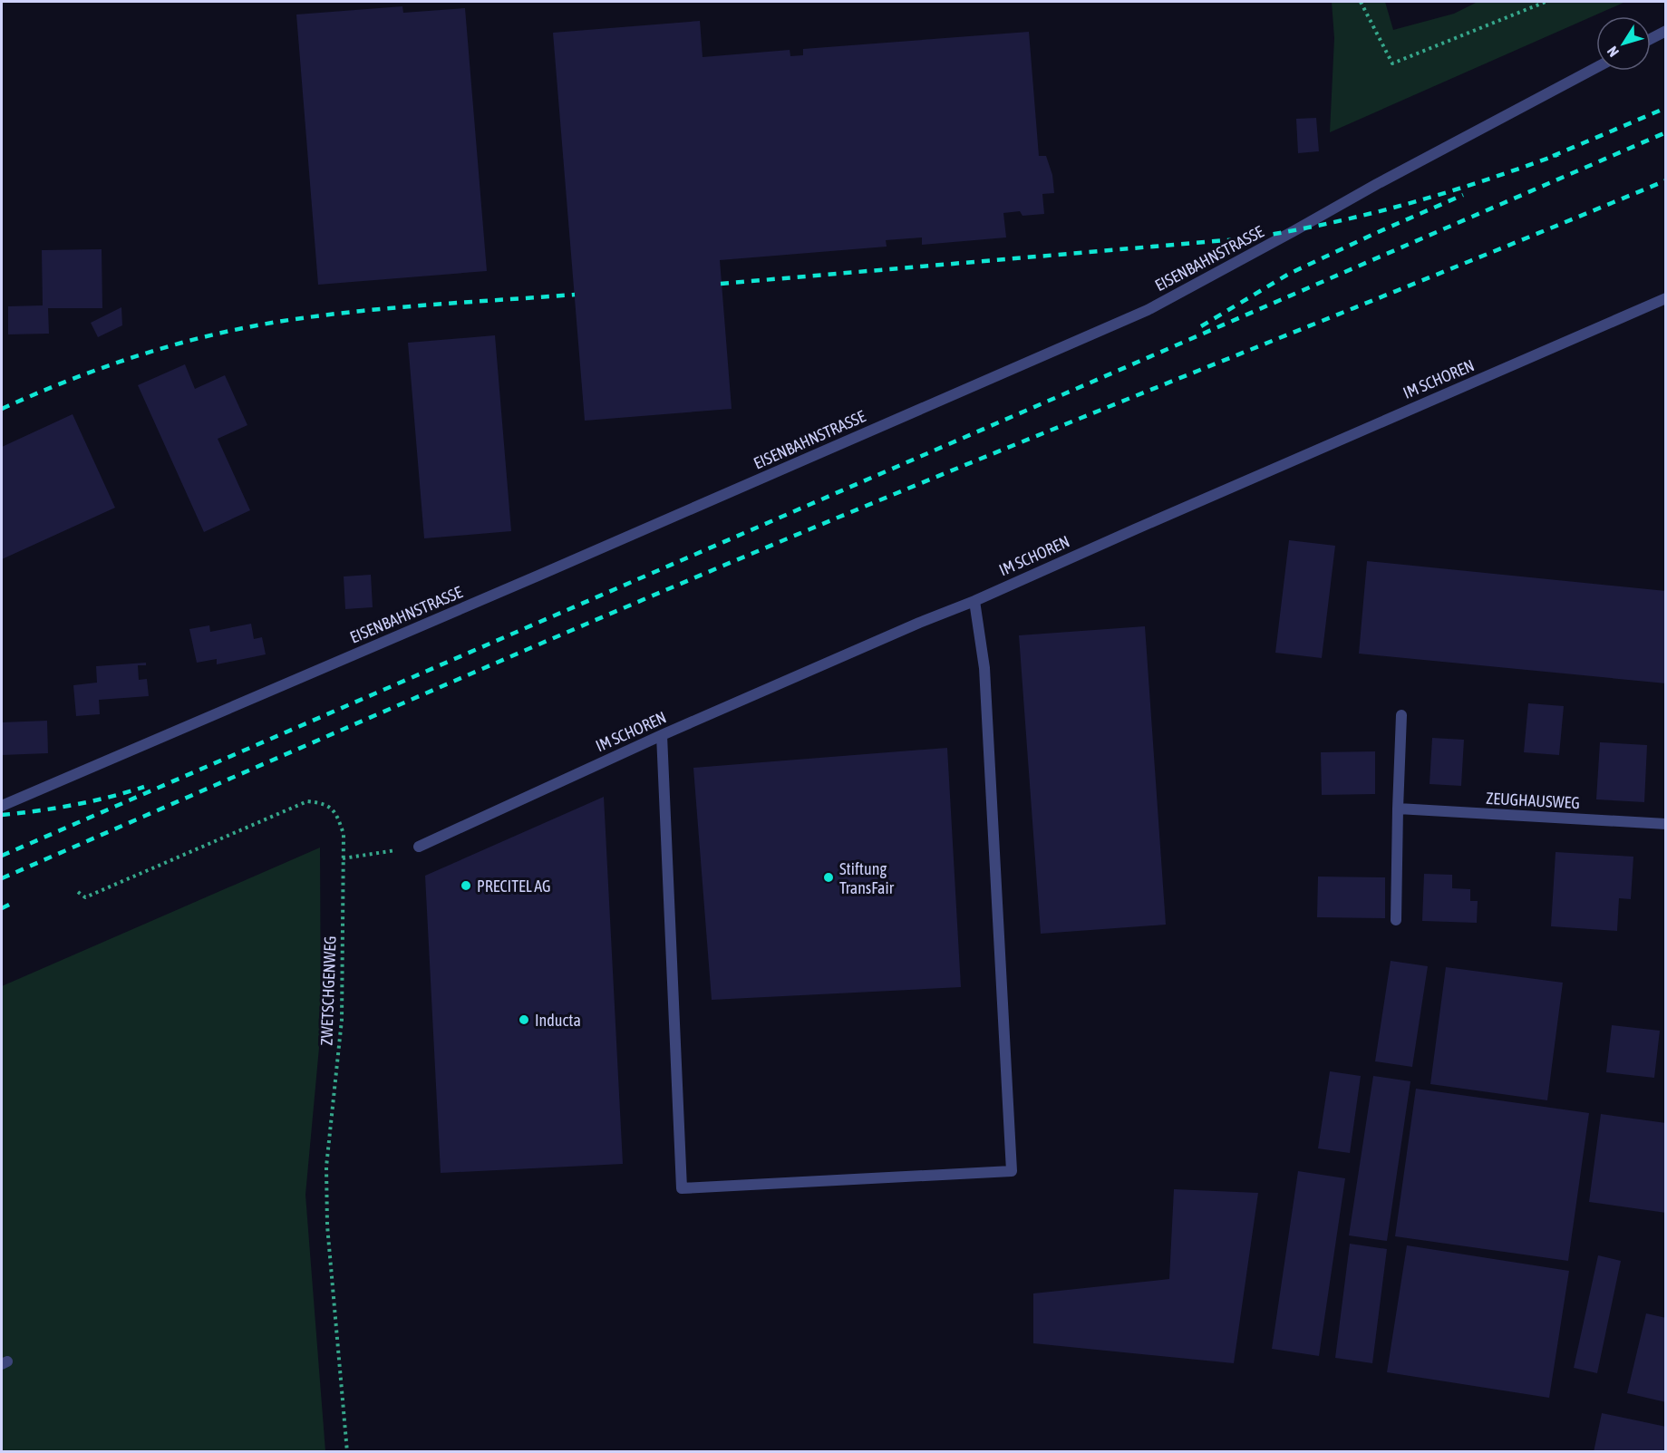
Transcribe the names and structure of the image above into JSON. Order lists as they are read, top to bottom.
{
  "streets": {
    "street": ["EISENBAHNSTRASSE", "IM SCHOREN", "ZEUGHAUSWEG"],
    "path": ["ZWETSCHGENWEG"]
  },
  "places": ["Stiftung TransFair", "PRECITEL AG", "Inducta"],
  "north": "bottom left"
}
